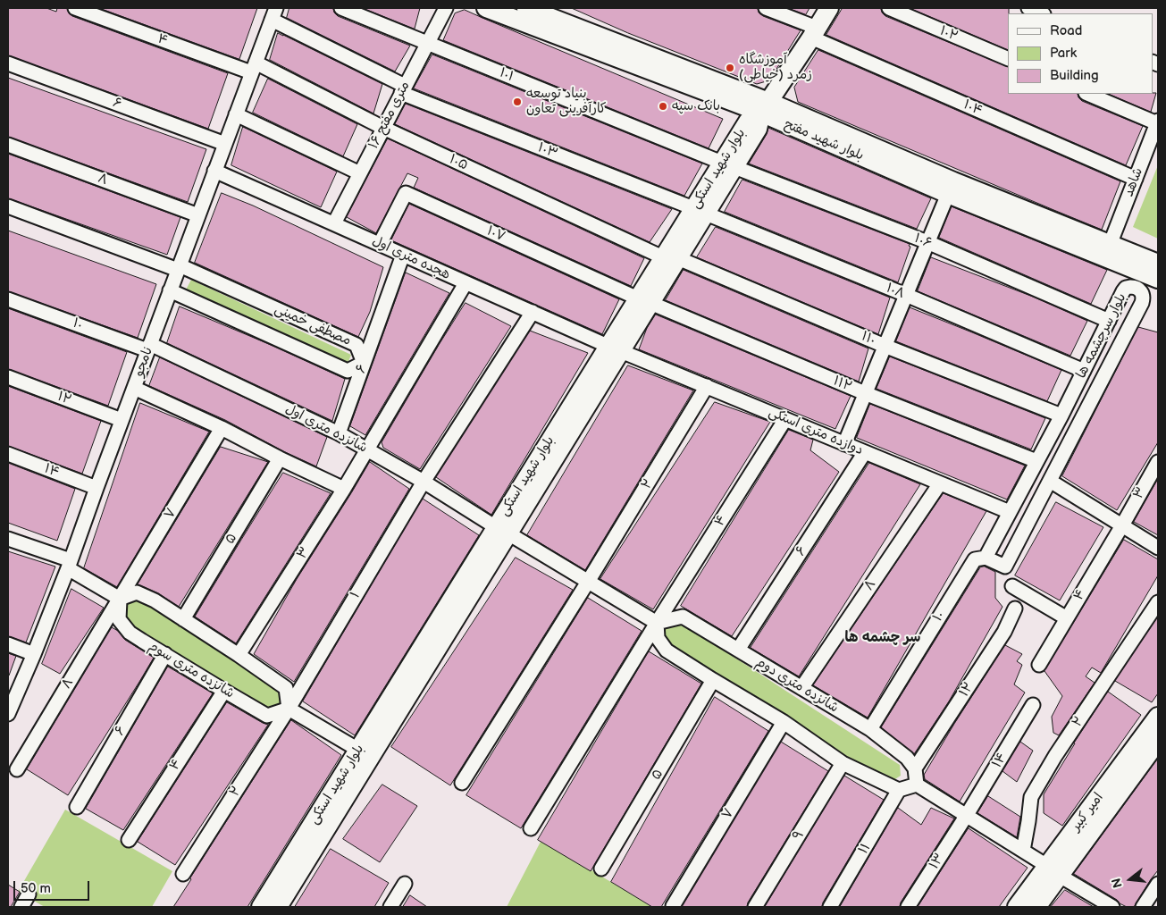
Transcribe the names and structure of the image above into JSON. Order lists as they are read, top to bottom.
{
  "streets": {
    "main road": ["بلوار شهید مفتح", "بلوار شهید استکی", "امیر کبیر"],
    "street": [
      "۱۰۲",
      "۴",
      "۱۰۱",
      "۶",
      "۱۰۴",
      "۱۶ متری مفتح",
      "۱۰۳",
      "۱۰۵",
      "۸",
      "شاهد",
      "۱۰۷",
      "۱۰۶",
      "هجده متری اول",
      "۱۰۸",
      "۱۰",
      "مصطفی خمینی",
      "بلوار سرچشمه ها",
      "۱۱۰",
      "نامجو",
      "۱۱۲",
      "۱۲",
      "شانزده متری اول",
      "دوازده متری استکی",
      "۱۴",
      "۲",
      "۳",
      "۷",
      "۵",
      "۱",
      "شانزده متری سوم",
      "شانزده متری دوم",
      "۹",
      "۱۱",
      "۱۳"
    ]
  },
  "crossings": [
    ["۴", "۱۰۵"],
    ["۴", "نامجو"],
    ["۴", "دوازده متری استکی"],
    ["۴", "۳"],
    ["۴", "شانزده متری سوم"],
    ["۴", "شانزده متری دوم"],
    ["۱۰۱", "۱۶ متری مفتح"],
    ["۱۰۱", "بلوار شهید استکی"],
    ["۱۰۱", "۱۰۶"],
    ["۶", "هجده متری اول"],
    ["۶", "مصطفی خمینی"],
    ["۶", "نامجو"],
    ["۶", "شانزده متری اول"],
    ["۶", "دوازده متری استکی"],
    ["۶", "شانزده متری سوم"],
    ["۶", "شانزده متری دوم"],
    ["۱۰۴", "شاهد"],
    ["۱۶ متری مفتح", "۱۰۳"],
    ["۱۶ متری مفتح", "۱۰۵"],
    ["۱۶ متری مفتح", "هجده متری اول"],
    ["بلوار شهید مفتح", "بلوار شهید استکی"],
    ["بلوار شهید مفتح", "شاهد"],
    ["بلوار شهید مفتح", "بلوار سرچشمه ها"],
    ["۱۰۳", "بلوار شهید استکی"],
    ["۱۰۳", "۱۰۸"],
    ["۱۰۳", "نامجو"],
    ["۱۰۵", "بلوار شهید استکی"],
    ["۱۰۵", "۱۱۰"],
    ["۱۰۵", "نامجو"],
    ["بلوار شهید استکی", "۱۰۷"],
    ["بلوار شهید استکی", "۱۰۶"],
    ["بلوار شهید استکی", "هجده متری اول"],
    ["بلوار شهید استکی", "۱۰۸"],
    ["بلوار شهید استکی", "۱۱۰"],
    ["بلوار شهید استکی", "۱۱۲"],
    ["بلوار شهید استکی", "شانزده متری اول"],
    ["بلوار شهید استکی", "دوازده متری استکی"],
    ["۸", "نامجو"],
    ["۸", "دوازده متری استکی"],
    ["۸", "۷"],
    ["۸", "شانزده متری سوم"],
    ["۸", "شانزده متری دوم"],
    ["۱۰۷", "هجده متری اول"],
    ["۱۰۷", "۱۱۲"],
    ["۱۰۶", "بلوار سرچشمه ها"],
    ["هجده متری اول", "نامجو"],
    ["هجده متری اول", "دوازده متری استکی"],
    ["۱۰۸", "بلوار سرچشمه ها"],
    ["۱۰", "بلوار سرچشمه ها"],
    ["۱۰", "نامجو"],
    ["۱۰", "شانزده متری اول"],
    ["۱۰", "شانزده متری دوم"],
    ["مصطفی خمینی", "نامجو"],
    ["بلوار سرچشمه ها", "۱۱۰"],
    ["بلوار سرچشمه ها", "۱۱۲"],
    ["بلوار سرچشمه ها", "دوازده متری استکی"],
    ["نامجو", "۱۲"],
    ["نامجو", "شانزده متری اول"],
    ["نامجو", "۱۴"],
    ["۱۲", "شانزده متری دوم"],
    ["شانزده متری اول", "۳"],
    ["شانزده متری اول", "۱"],
    ["دوازده متری استکی", "۲"],
    ["۱۴", "۱۳"],
    ["۲", "۱"],
    ["۲", "شانزده متری سوم"],
    ["۷", "شانزده متری سوم"],
    ["۱", "شانزده متری سوم"]
  ],
  "districts": ["سر چشمه ها"],
  "places": ["آموزشگاه زمرد (خیاطی)", "بنیاد توسعه کارآفرینی تعاون", "بانک سپه"],
  "legend": ["Road", "Park", "Building"],
  "scale_bar": "50 m",
  "north": "left"
}
